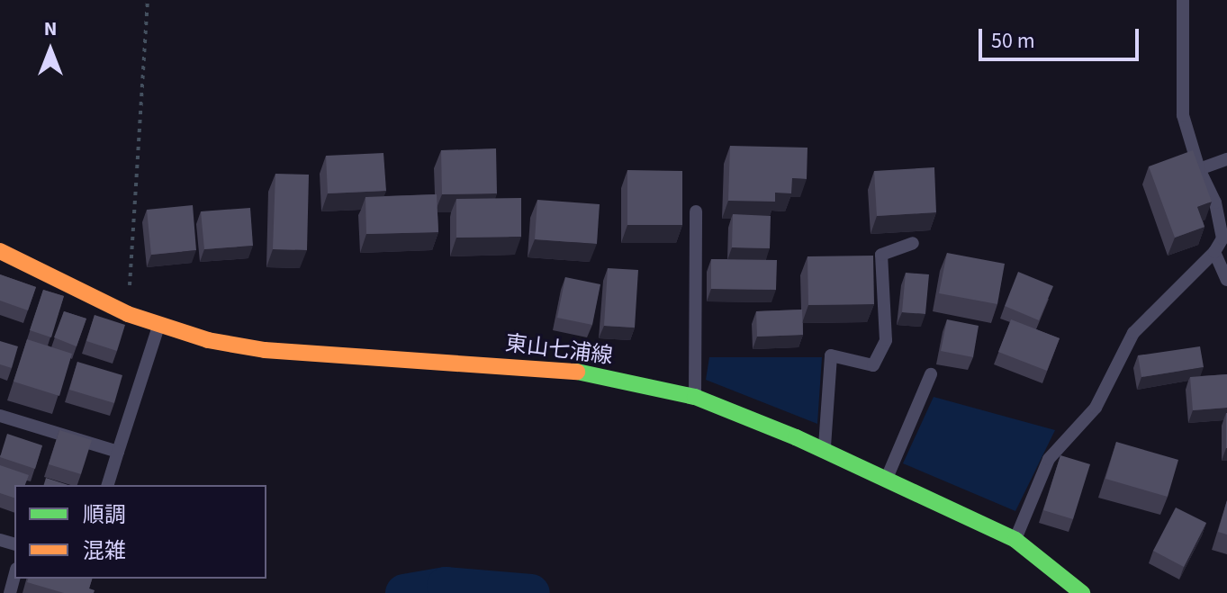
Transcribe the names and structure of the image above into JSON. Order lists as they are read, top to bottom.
{
  "streets": {
    "main road": ["東山七浦線"]
  },
  "legend": ["順調", "混雑"],
  "scale_bar": "50 m",
  "north": "top"
}
